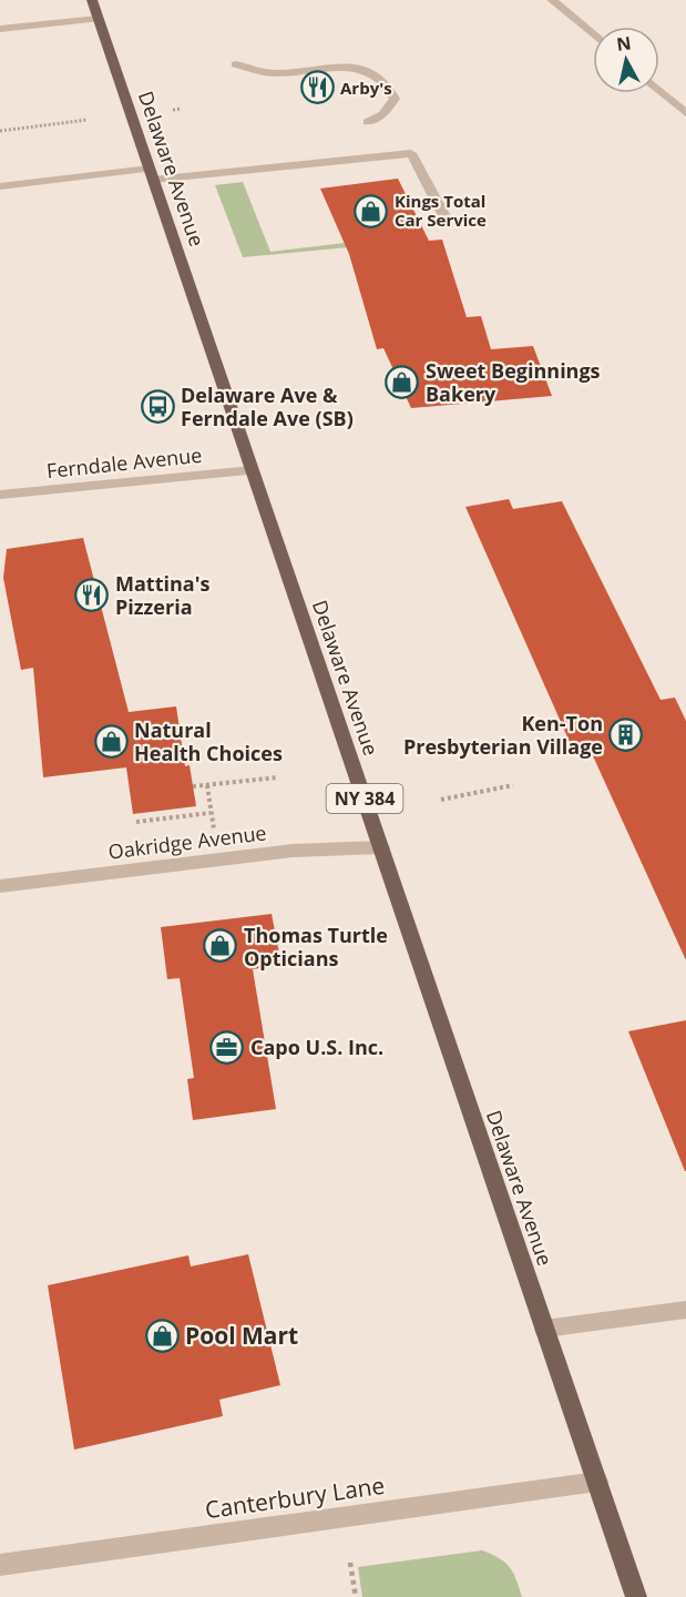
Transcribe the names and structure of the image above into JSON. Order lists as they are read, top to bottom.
{
  "streets": {
    "main road": ["Delaware Avenue", "NY 384"],
    "street": ["Ferndale Avenue", "Oakridge Avenue", "Canterbury Lane"]
  },
  "crossings": [
    ["Delaware Avenue", "Ferndale Avenue"],
    ["Delaware Avenue", "Oakridge Avenue"],
    ["Delaware Avenue", "Canterbury Lane"]
  ],
  "places": {
    "restaurant": ["Arby's", "Mattina's Pizzeria"],
    "shop": [
      "Kings Total Car Service",
      "Sweet Beginnings Bakery",
      "Natural Health Choices",
      "Thomas Turtle Opticians",
      "Pool Mart"
    ],
    "bus stop": ["Delaware Ave & Ferndale Ave (SB)"],
    "building": ["Ken-Ton Presbyterian Village"],
    "office": ["Capo U.S. Inc."]
  },
  "north": "top"
}
